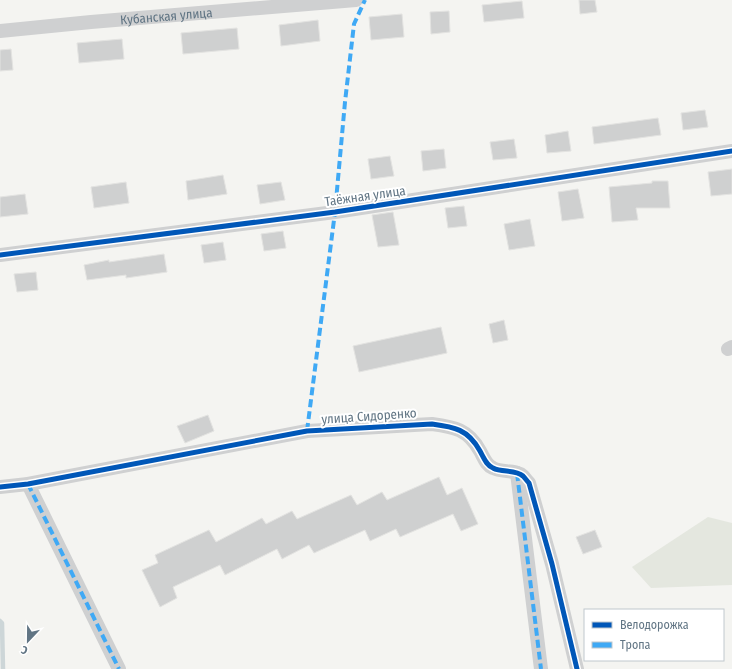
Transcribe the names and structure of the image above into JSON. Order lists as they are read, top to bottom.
{
  "streets": {
    "street": ["Кубанская улица", "Таёжная улица", "улица Сидоренко"]
  },
  "legend": ["Велодорожка", "Тропа"],
  "north": "bottom"
}
